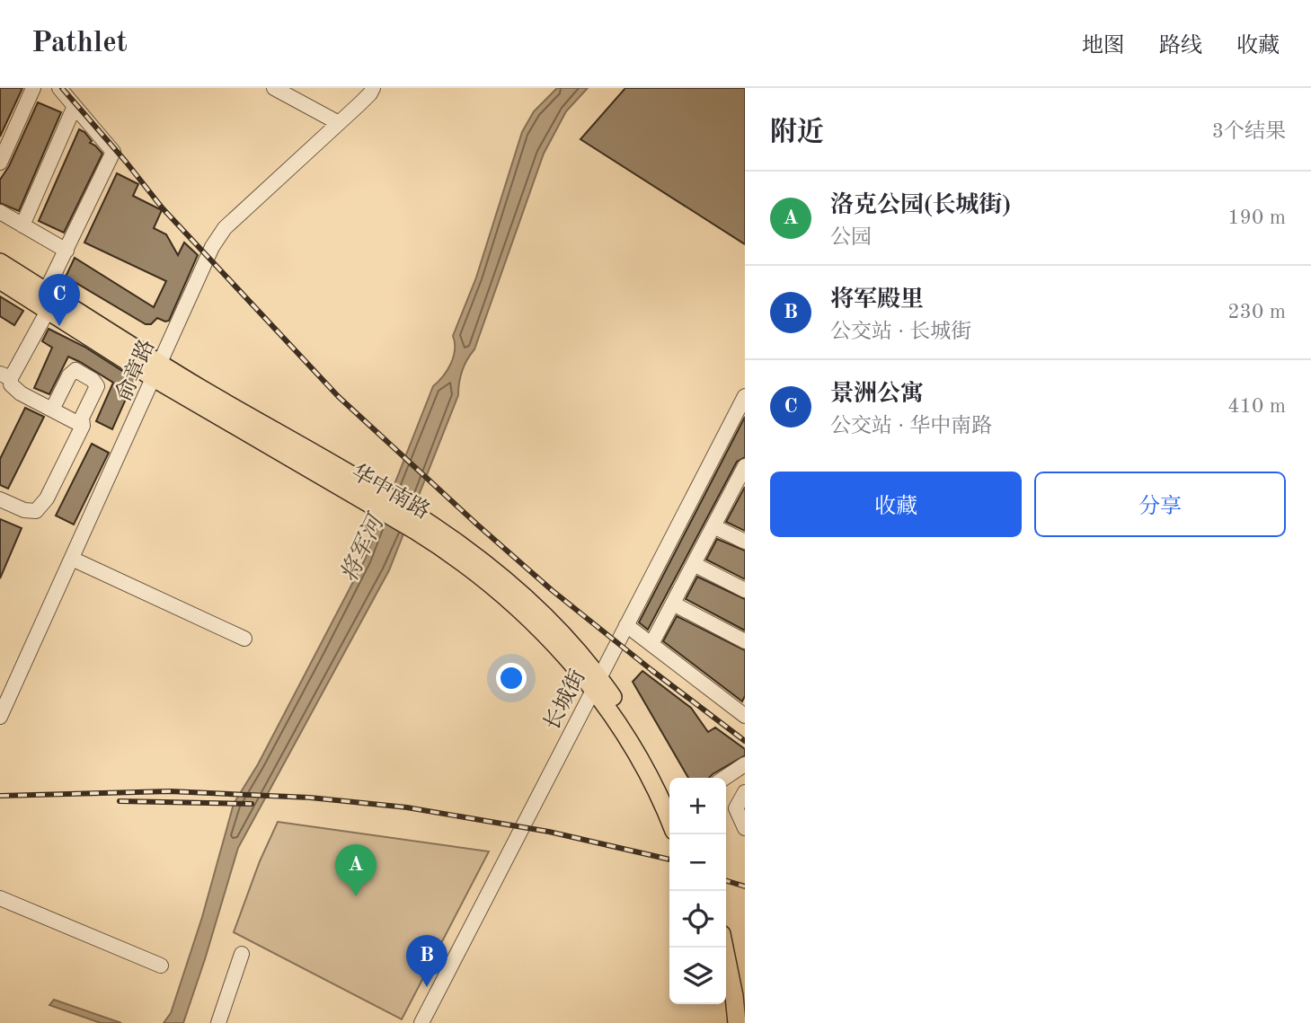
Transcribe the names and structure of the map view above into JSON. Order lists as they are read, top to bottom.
{
  "streets": {
    "main road": ["华中南路"],
    "street": ["俞章路", "长城街"]
  },
  "crossings": [
    ["俞章路", "华中南路"],
    ["华中南路", "长城街"]
  ],
  "water": ["将军河"],
  "page": {
    "header": "Pathlet",
    "nav": ["地图", "路线", "收藏"],
    "heading": ["附近", "3个结果"],
    "list": [
      {
        "mark": "A",
        "name": "洛克公园(长城街)",
        "note": "公园",
        "value": "190 m"
      },
      {
        "mark": "B",
        "name": "将军殿里",
        "note": "公交站 · 长城街",
        "value": "230 m"
      },
      {
        "mark": "C",
        "name": "景洲公寓",
        "note": "公交站 · 华中南路",
        "value": "410 m"
      }
    ],
    "pins": ["C", "A", "B"],
    "buttons": ["收藏", "分享"],
    "map_buttons": ["+", "−"]
  }
}
